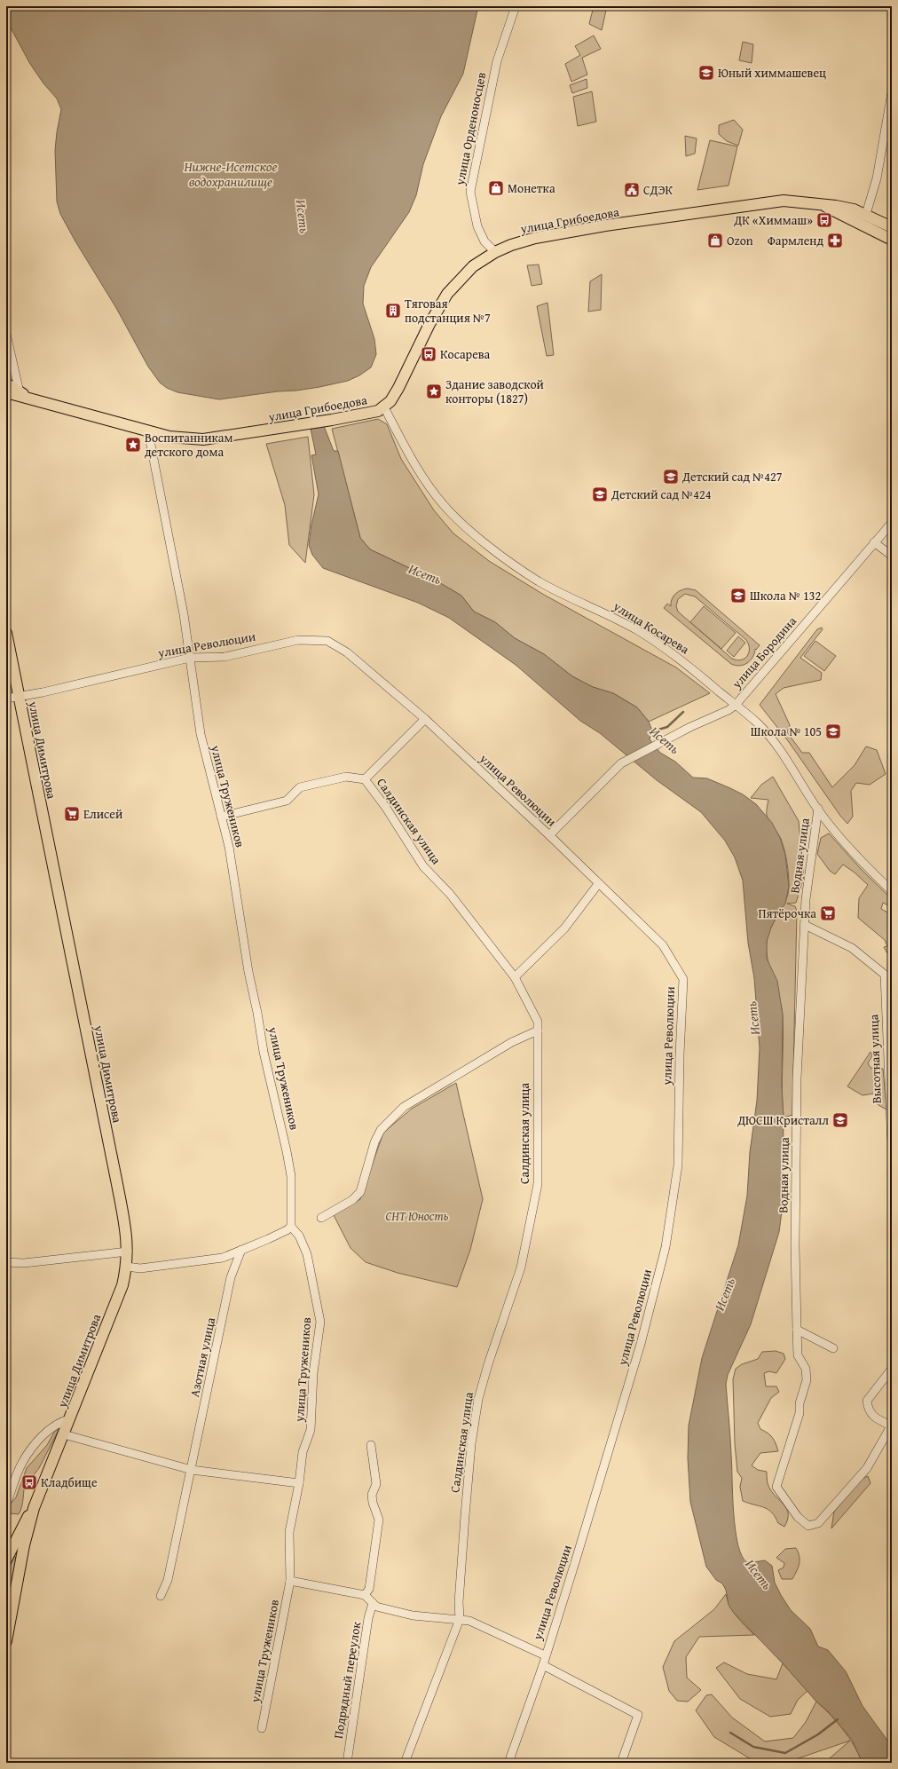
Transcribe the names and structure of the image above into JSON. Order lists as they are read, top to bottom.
{
  "streets": {
    "main road": ["улица Грибоедова", "улица Димитрова"],
    "street": [
      "улица Орденоносцев",
      "улица Косарева",
      "улица Революции",
      "улица Бородина",
      "улица Тружеников",
      "Салдинская улица",
      "Водная улица",
      "Высотная улица",
      "Азотная улица",
      "Подрядный переулок"
    ]
  },
  "crossings": [
    ["улица Орденоносцев", "улица Грибоедова"],
    ["улица Грибоедова", "улица Косарева"],
    ["улица Грибоедова", "улица Тружеников"],
    ["улица Косарева", "улица Бородина"],
    ["улица Косарева", "Водная улица"],
    ["улица Революции", "улица Бородина"],
    ["улица Революции", "улица Димитрова"],
    ["улица Революции", "улица Тружеников"],
    ["улица Тружеников", "Салдинская улица"],
    ["Водная улица", "Высотная улица"]
  ],
  "water": ["Нижне-Исетское водохранилище", "Исеть"],
  "parks": ["СНТ Юность"],
  "places": {
    "school or university": [
      "Юный химмашевец",
      "Детский сад №427",
      "Детский сад №424",
      "Школа № 132",
      "Школа № 105",
      "ДЮСШ Кристалл"
    ],
    "shop": ["Монетка", "Ozon"],
    "public building": ["СДЭК"],
    "bus stop": ["ДК «Химмаш»", "Косарева", "Кладбище"],
    "pharmacy": ["Фармленд"],
    "building": ["Тяговая подстанция №7"],
    "place": ["Здание заводской конторы (1827)", "Воспитанникам детского дома"],
    "supermarket": ["Елисей", "Пятёрочка"]
  }
}
